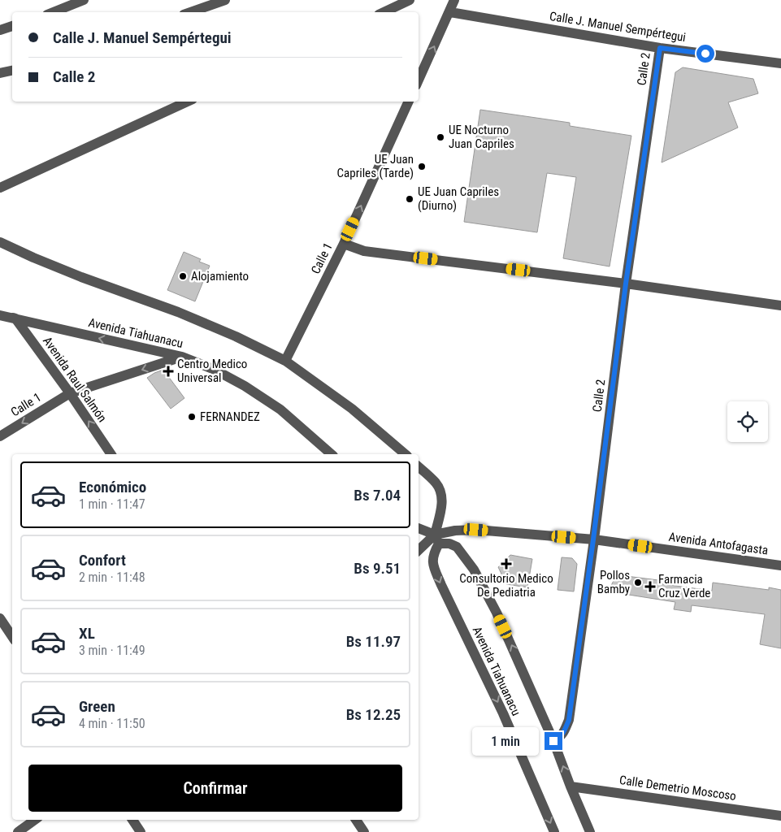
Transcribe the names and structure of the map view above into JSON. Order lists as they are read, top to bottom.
{
  "streets": {
    "street": [
      "Calle J. Manuel Sempértegui",
      "Calle 2",
      "Calle 1",
      "Avenida Tiahuanacu",
      "Avenida Raul Salmón",
      "Avenida Antofagasta",
      "Calle Demetrio Moscoso"
    ]
  },
  "crossings": [
    ["Calle J. Manuel Sempértegui", "Calle 2"],
    ["Calle 2", "Avenida Tiahuanacu"],
    ["Calle 2", "Avenida Antofagasta"],
    ["Calle 1", "Avenida Tiahuanacu"],
    ["Calle 1", "Avenida Raul Salmón"],
    ["Avenida Tiahuanacu", "Avenida Raul Salmón"],
    ["Avenida Tiahuanacu", "Avenida Antofagasta"],
    ["Avenida Tiahuanacu", "Calle Demetrio Moscoso"]
  ],
  "one_way": ["Avenida Raul Salmón"],
  "places": {
    "other": [
      "UE Nocturno Juan Capriles",
      "UE Juan Capriles (Tarde)",
      "UE Juan Capriles (Diurno)",
      "Alojamiento",
      "FERNANDEZ",
      "Pollos Bamby"
    ],
    "health": ["Centro Medico Universal", "Consultorio Medico De Pediatria", "Farmacia Cruz Verde"]
  },
  "page": {
    "banner": ["Calle J. Manuel Sempértegui", "Calle 2"],
    "list": [
      {
        "name": "Económico",
        "note": "1 min · 11:47",
        "value": "Bs 7.04"
      },
      {
        "name": "Confort",
        "note": "2 min · 11:48",
        "value": "Bs 9.51"
      },
      {
        "name": "XL",
        "note": "3 min · 11:49",
        "value": "Bs 11.97"
      },
      {
        "name": "Green",
        "note": "4 min · 11:50",
        "value": "Bs 12.25"
      }
    ],
    "bubble": "1 min",
    "buttons": "Confirmar"
  }
}
